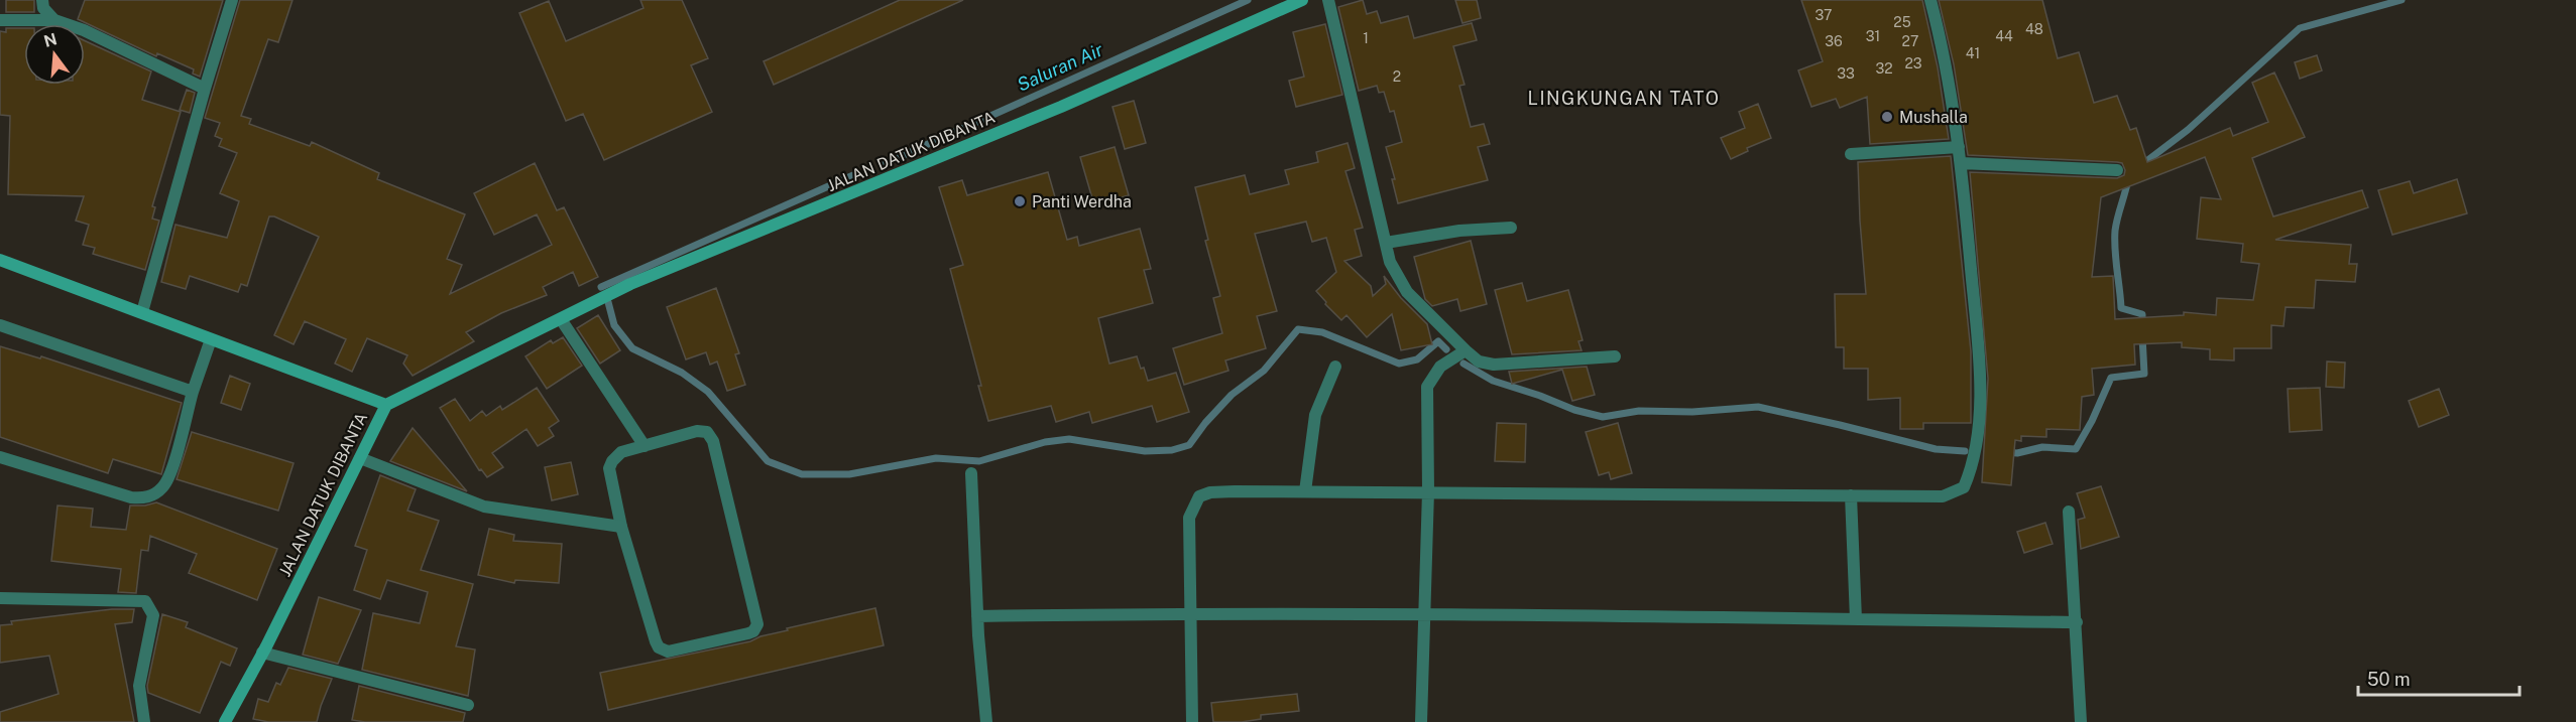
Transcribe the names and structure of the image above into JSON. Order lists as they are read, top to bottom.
{
  "streets": {
    "main road": ["JALAN DATUK DIBANTA"]
  },
  "districts": ["LINGKUNGAN TATO"],
  "water": ["Saluran Air"],
  "places": ["Mushalla", "Panti Werdha"],
  "house_numbers": [
    "37",
    "25",
    "48",
    "31",
    "44",
    "1",
    "36",
    "27",
    "41",
    "23",
    "32",
    "33",
    "2"
  ],
  "scale_bar": "50 m",
  "north": "top"
}
